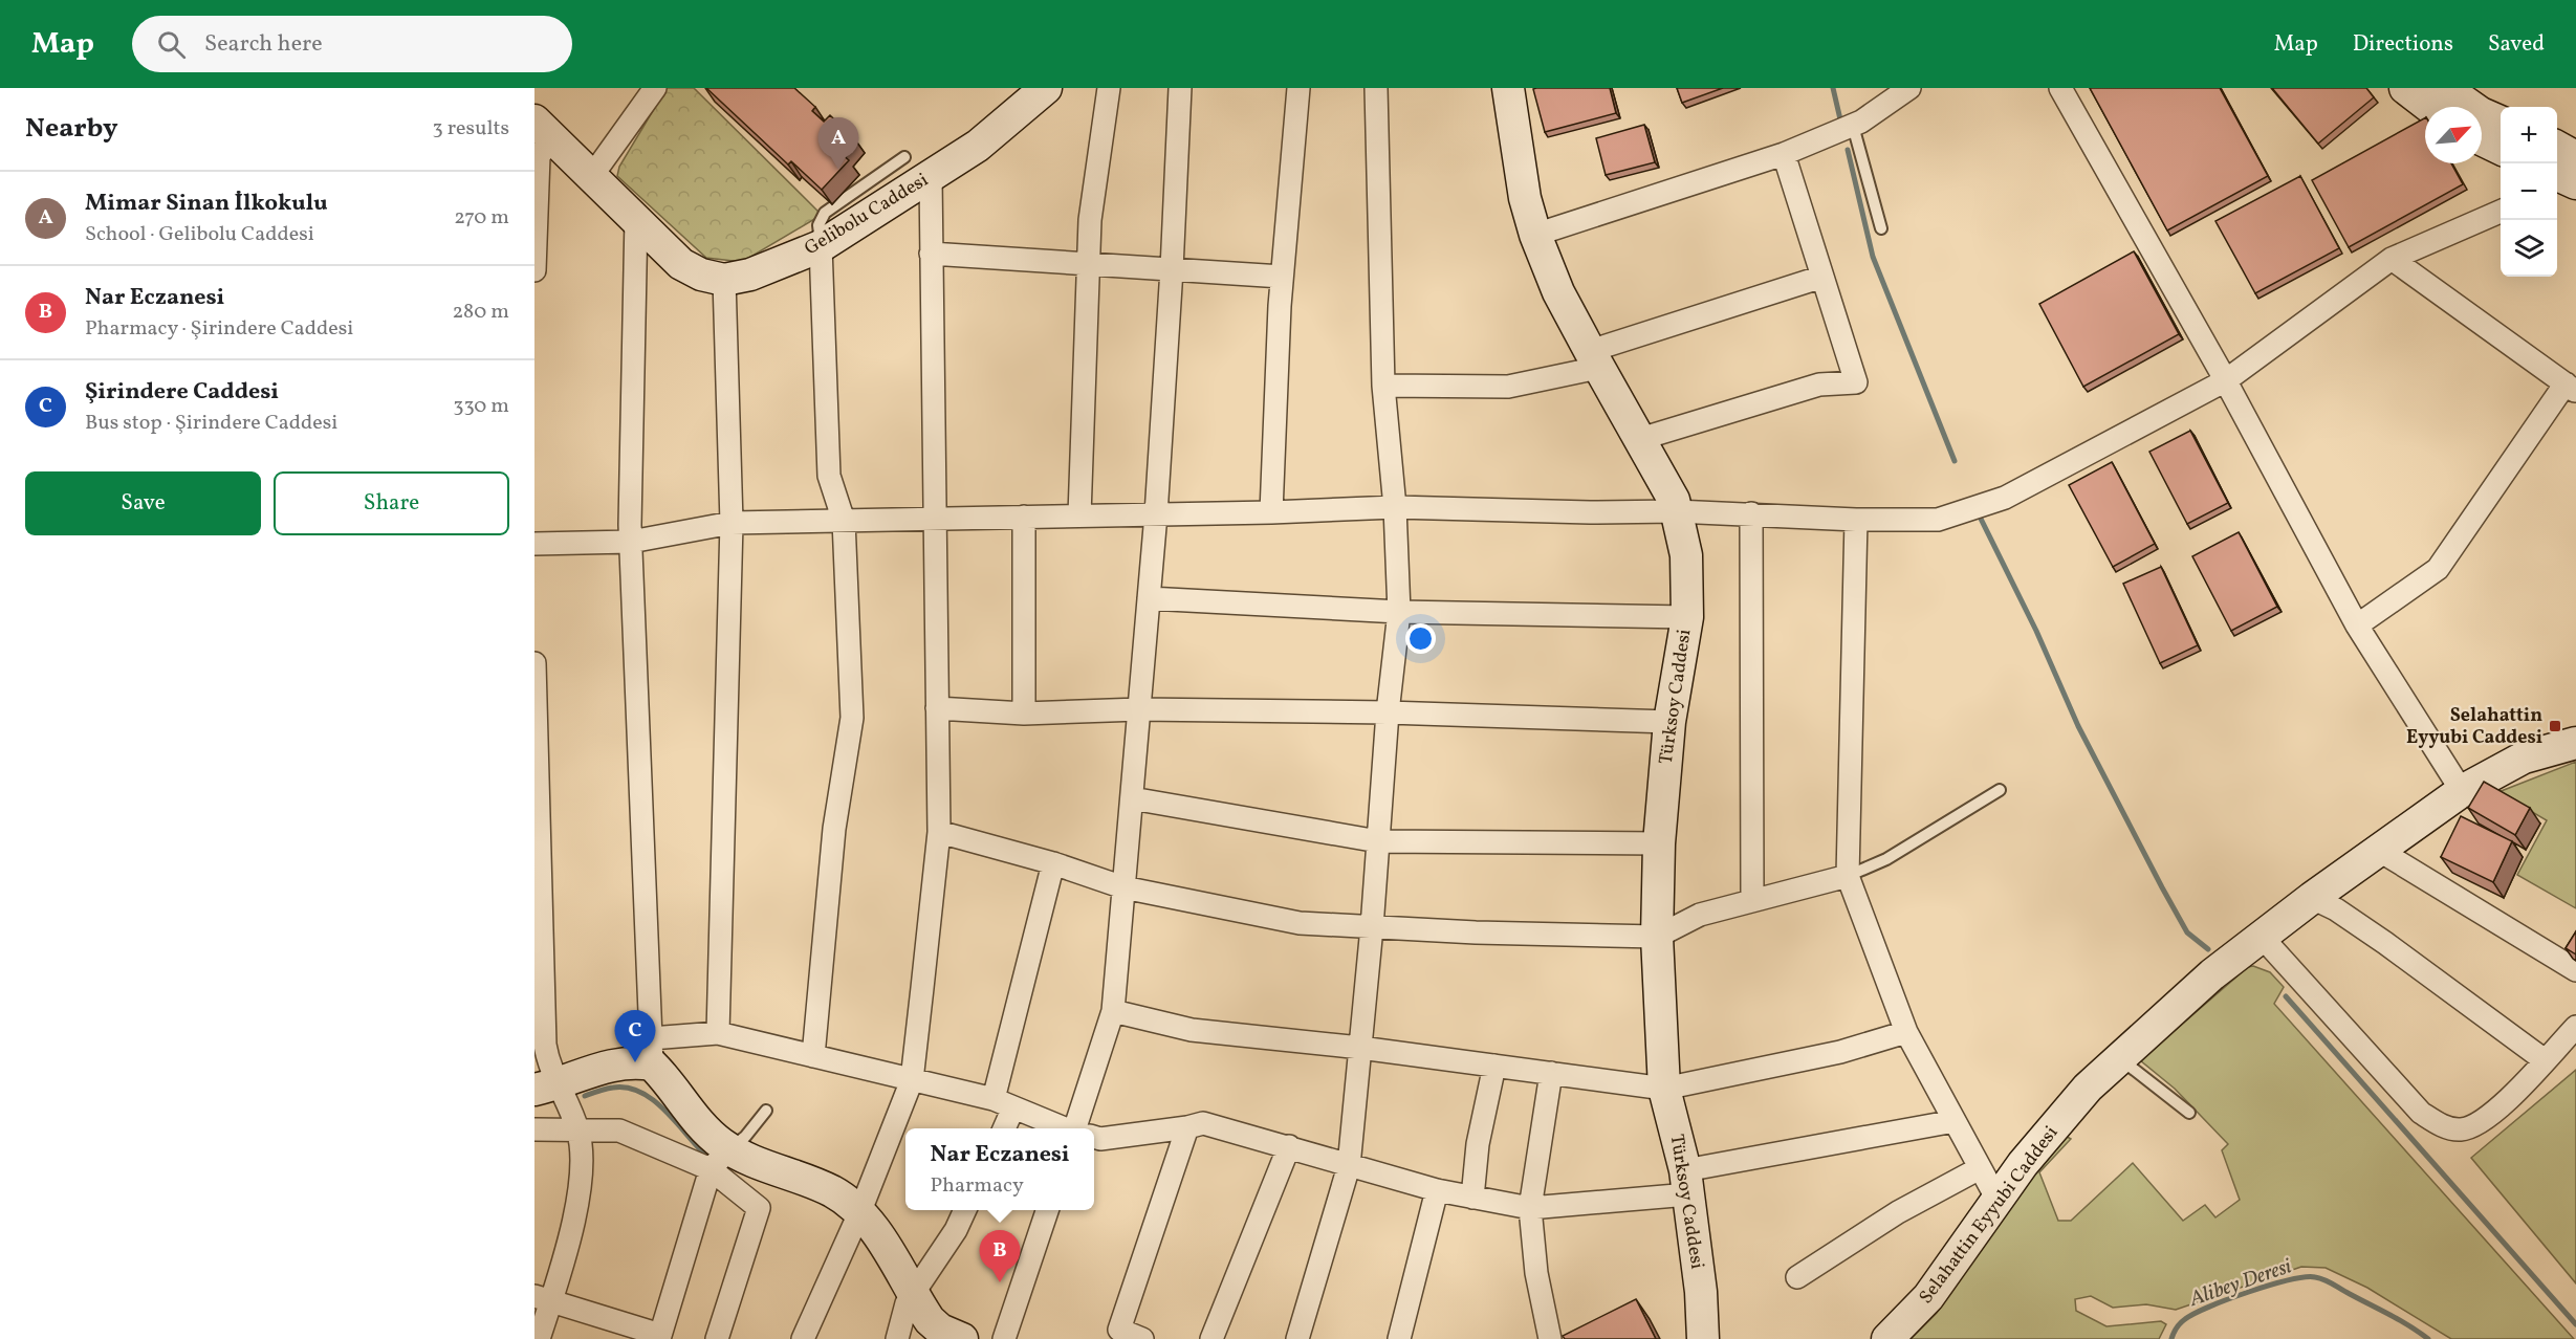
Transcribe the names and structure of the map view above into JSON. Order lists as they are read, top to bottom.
{
  "streets": {
    "street": ["Gelibolu Caddesi", "Türksoy Caddesi", "Selahattin Eyyubi Caddesi"]
  },
  "water": ["Alibey Deresi"],
  "places": {
    "transit": ["Selahattin Eyyubi Caddesi"]
  },
  "north": "top right",
  "page": {
    "header": "Map",
    "search": "Search here",
    "nav": ["Map", "Directions", "Saved"],
    "heading": ["Nearby", "3 results"],
    "map_buttons": ["+", "−"],
    "pins": ["A", "C", "B"],
    "list": [
      {
        "mark": "A",
        "name": "Mimar Sinan İlkokulu",
        "note": "School · Gelibolu Caddesi",
        "value": "270 m"
      },
      {
        "mark": "B",
        "name": "Nar Eczanesi",
        "note": "Pharmacy · Şirindere Caddesi",
        "value": "280 m"
      },
      {
        "mark": "C",
        "name": "Şirindere Caddesi",
        "note": "Bus stop · Şirindere Caddesi",
        "value": "330 m"
      }
    ],
    "buttons": ["Save", "Share"],
    "popup": ["Nar Eczanesi", "Pharmacy"]
  }
}
